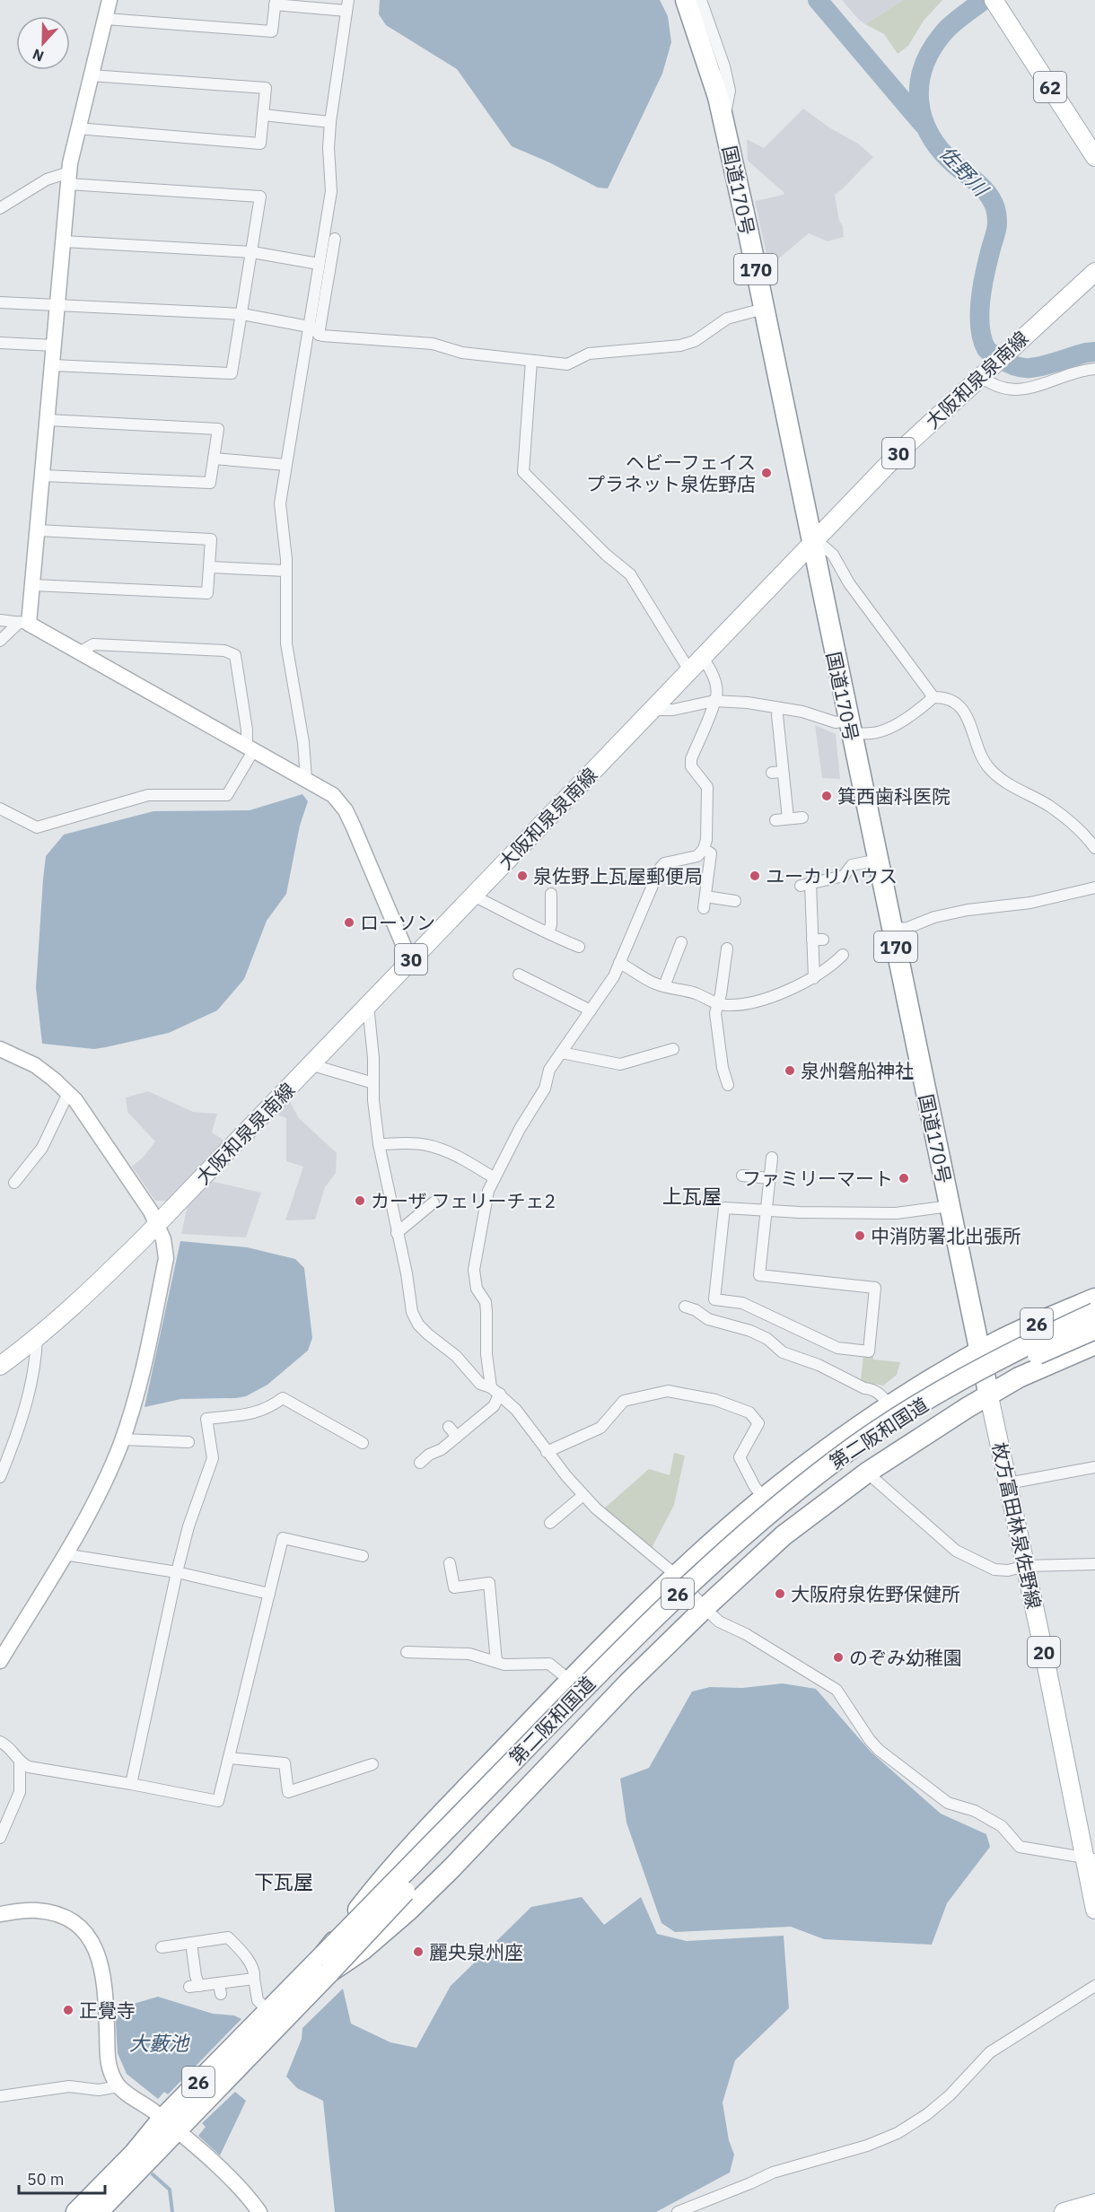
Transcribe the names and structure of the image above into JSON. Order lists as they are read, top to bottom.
{
  "streets": {
    "highway": [
      "国道170号",
      "170",
      "26",
      "第二阪和国道"
    ],
    "main road": [
      "62",
      "大阪和泉泉南線",
      "30",
      "枚方富田林泉佐野線",
      "20"
    ]
  },
  "crossings": [
    ["国道170号", "大阪和泉泉南線"],
    ["国道170号", "26"],
    ["国道170号", "枚方富田林泉佐野線"],
    ["26", "第二阪和国道"],
    ["26", "枚方富田林泉佐野線"]
  ],
  "districts": ["上瓦屋", "下瓦屋"],
  "water": ["佐野川", "大藪池"],
  "places": [
    "ヘビーフェイス プラネット泉佐野店",
    "箕西歯科医院",
    "泉佐野上瓦屋郵便局",
    "ユーカリハウス",
    "ローソン",
    "泉州磐船神社",
    "ファミリーマート",
    "カーザ フェリーチェ2",
    "中消防署北出張所",
    "大阪府泉佐野保健所",
    "のぞみ幼稚園",
    "麗央泉州座",
    "正覺寺"
  ],
  "scale_bar": "50 m",
  "north": "bottom"
}
